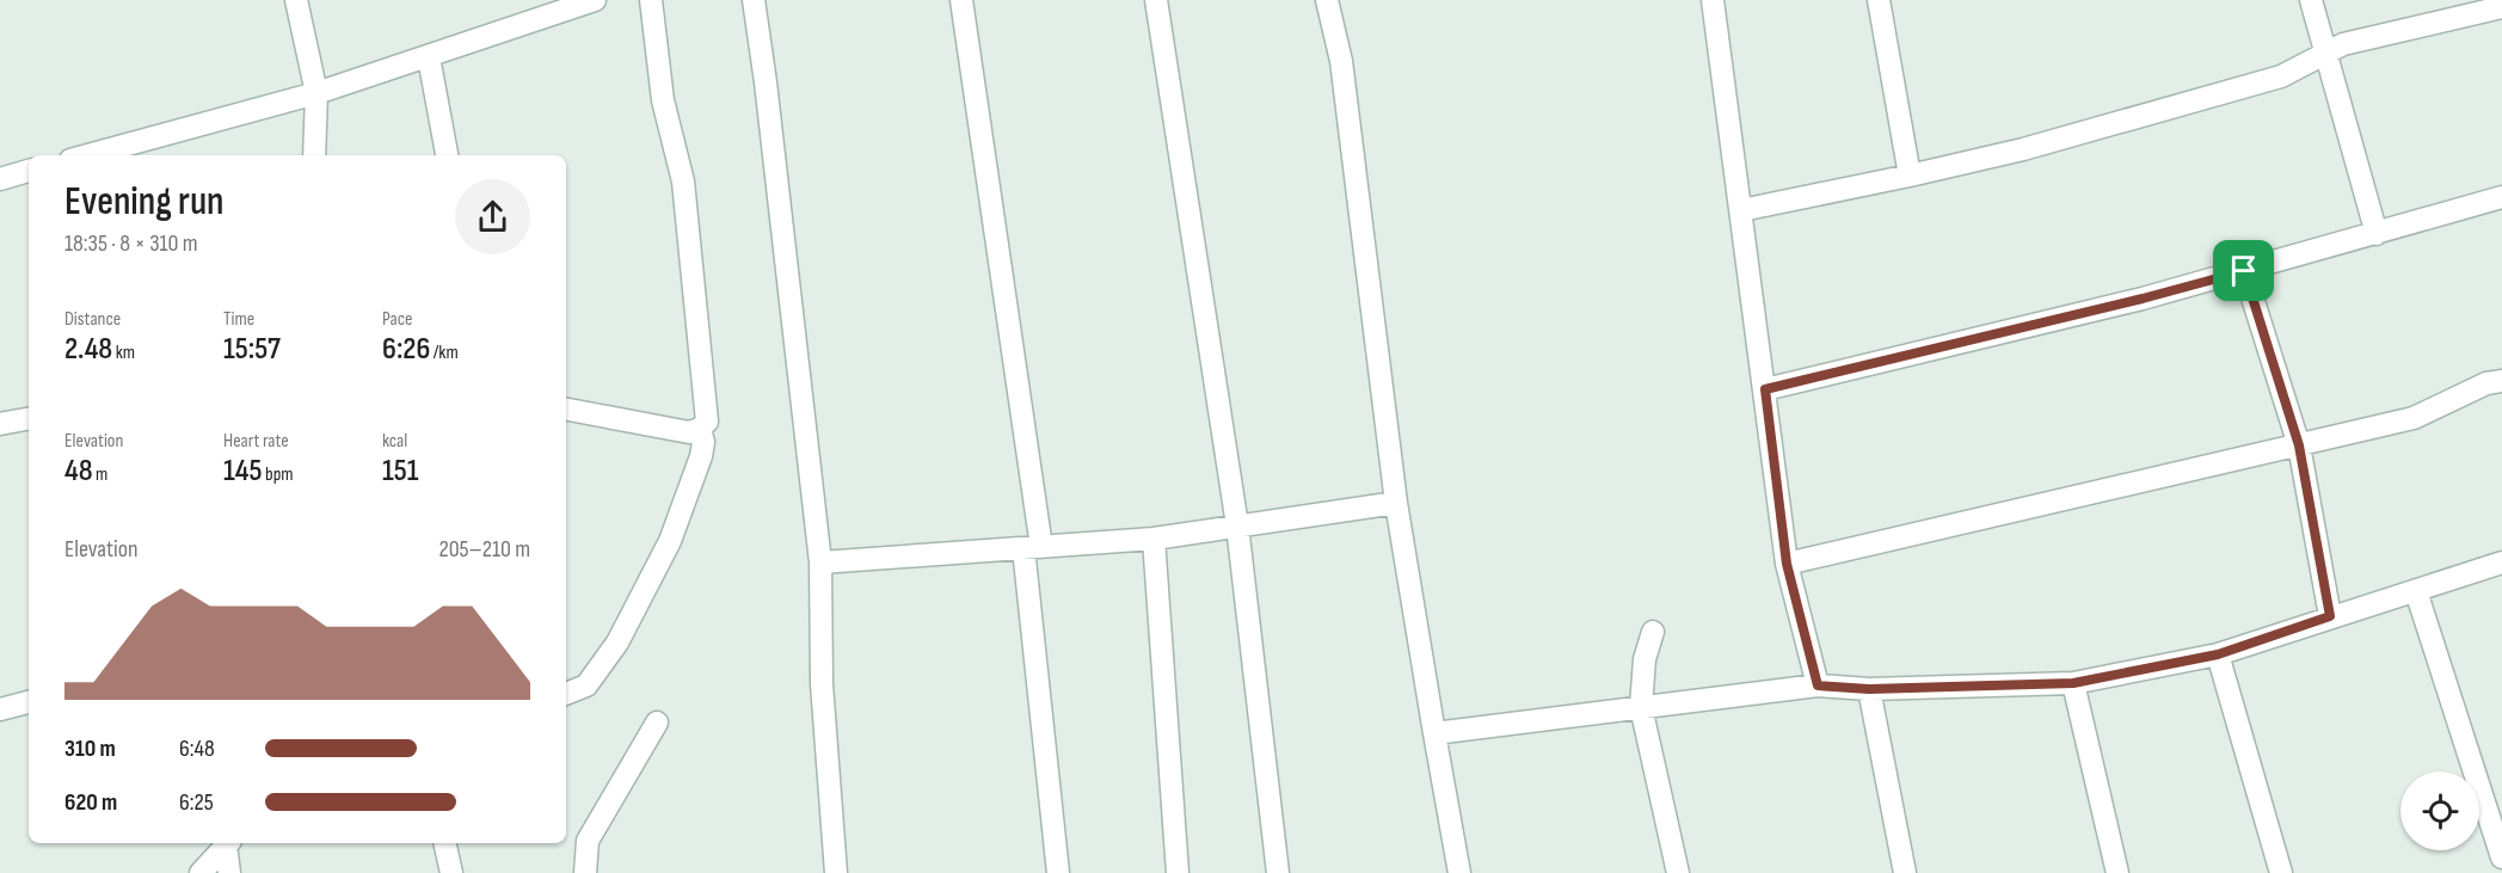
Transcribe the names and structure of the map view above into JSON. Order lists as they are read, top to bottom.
{
  "page": {
    "heading": ["Evening run", "18:35 · 8 × 310 m"],
    "stats": [
      ["Distance", "2.48 km"],
      ["Time", "15:57"],
      ["Pace", "6:26 /km"],
      ["Elevation", "48 m"],
      ["Heart rate", "145 bpm"],
      ["kcal", "151"]
    ],
    "chart": ["Elevation", "205–210 m"],
    "list": [
      {
        "name": "310 m",
        "note": "6:48"
      },
      {
        "name": "620 m",
        "note": "6:25"
      }
    ]
  }
}
